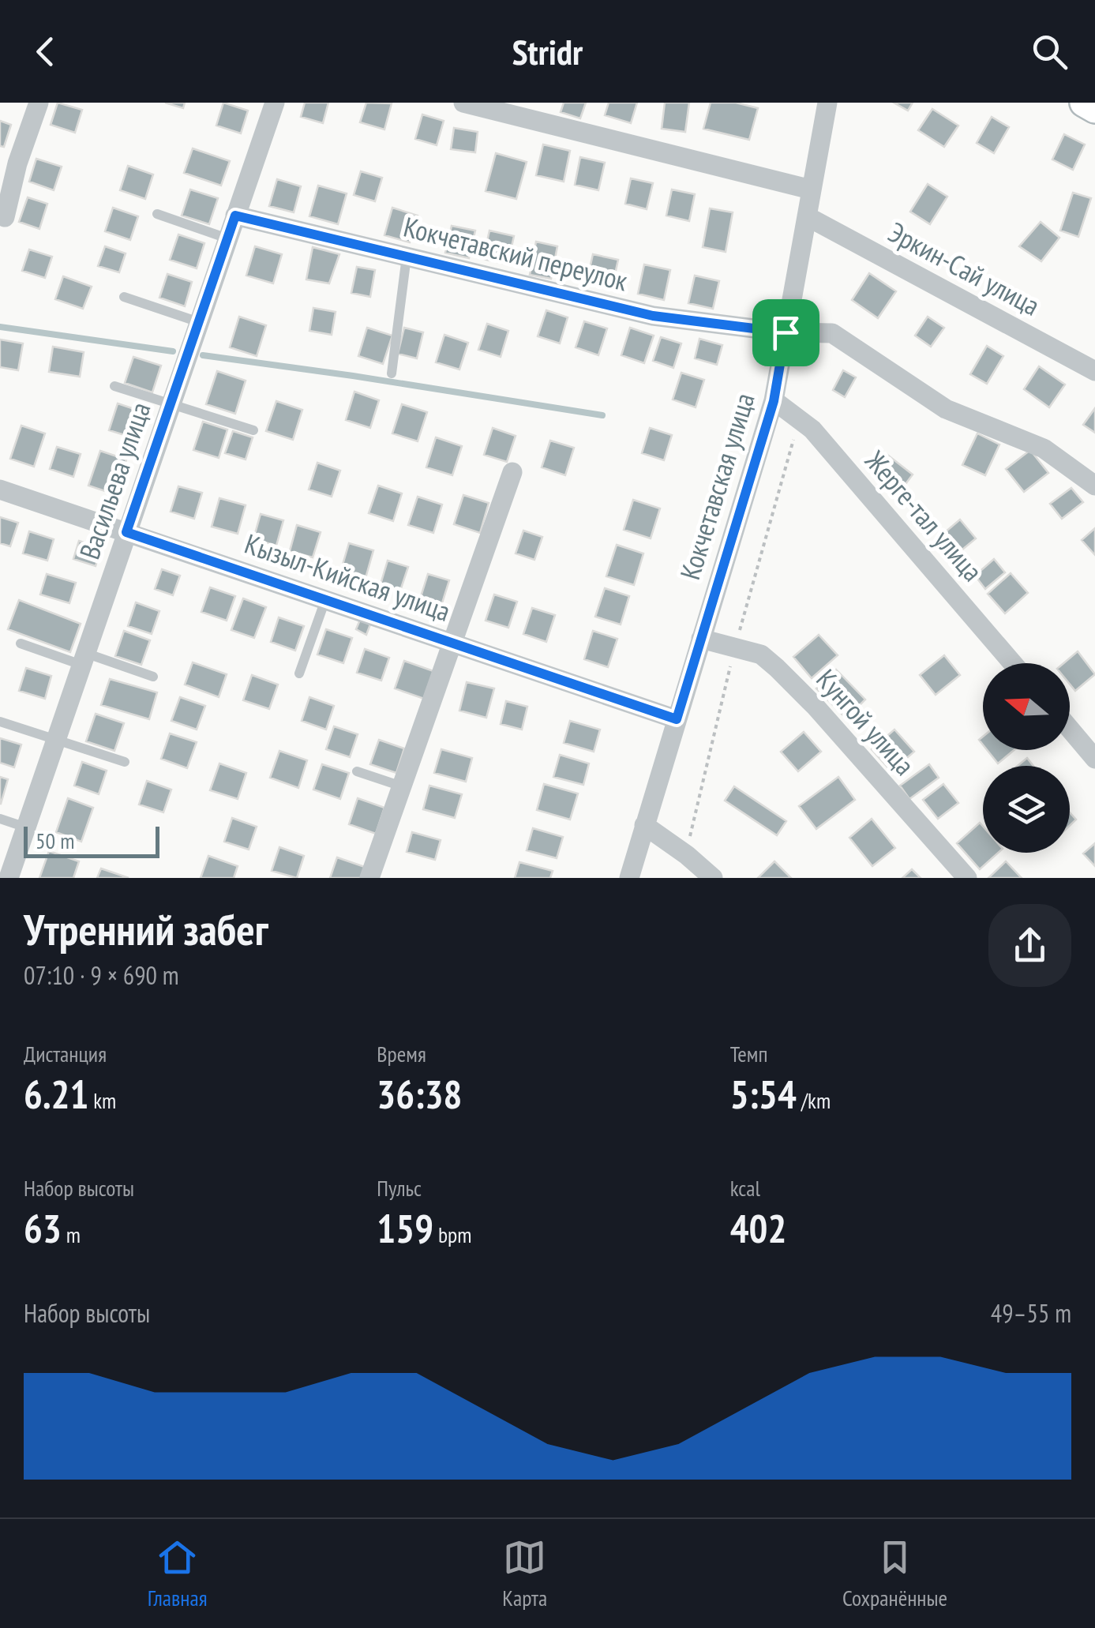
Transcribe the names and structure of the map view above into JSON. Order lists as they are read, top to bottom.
{
  "streets": {
    "street": [
      "Кокчетавский переулок",
      "Эркин-Сай улица",
      "Васильева улица",
      "Кокчетавская улица",
      "Жерге-тал улица",
      "Кызыл-Кийская улица",
      "Кунгой улица"
    ]
  },
  "crossings": [
    ["Кокчетавский переулок", "Васильева улица"],
    ["Кокчетавский переулок", "Кокчетавская улица"],
    ["Эркин-Сай улица", "Кокчетавская улица"],
    ["Васильева улица", "Кызыл-Кийская улица"],
    ["Кокчетавская улица", "Жерге-тал улица"],
    ["Кокчетавская улица", "Кызыл-Кийская улица"],
    ["Кокчетавская улица", "Кунгой улица"]
  ],
  "scale_bar": "50 m",
  "north": "left",
  "page": {
    "header": "Stridr",
    "scale": "50 m",
    "heading": ["Утренний забег", "07:10 · 9 × 690 m"],
    "stats": [
      ["Дистанция", "6.21 km"],
      ["Время", "36:38"],
      ["Темп", "5:54 /km"],
      ["Набор высоты", "63 m"],
      ["Пульс", "159 bpm"],
      ["kcal", "402"]
    ],
    "chart": ["Набор высоты", "49–55 m"],
    "tabs": ["Главная", "Карта", "Сохранённые"]
  }
}
